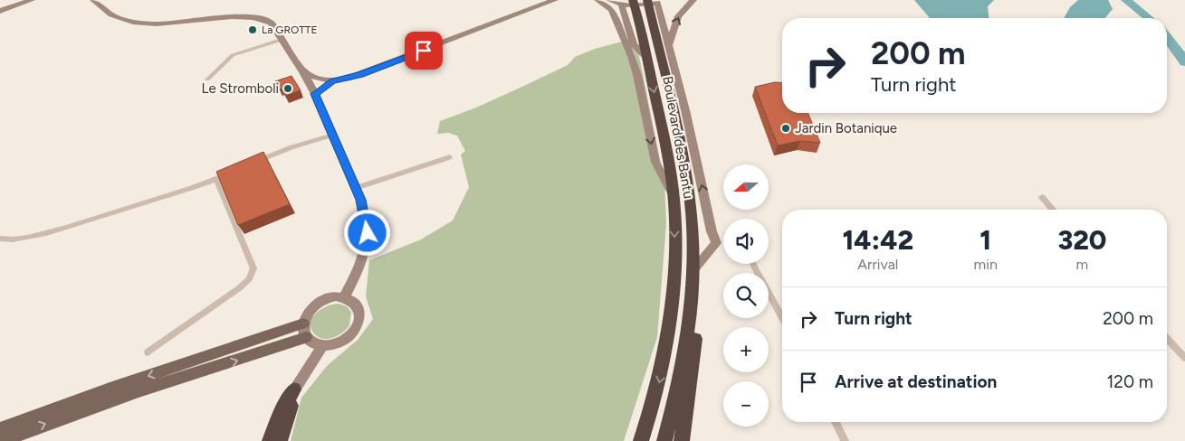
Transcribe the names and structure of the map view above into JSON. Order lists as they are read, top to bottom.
{
  "streets": {
    "highway": ["Boulevard des Bantu"]
  },
  "places": ["La GROTTE", "Le Stromboli", "Jardin Botanique"],
  "north": "left",
  "page": {
    "turn": ["200 m", "Turn right"],
    "map_buttons": ["+", "−"],
    "eta": [
      "14:42",
      "Arrival",
      "1",
      "min",
      "320",
      "m"
    ],
    "list": [
      {
        "name": "Turn right",
        "value": "200 m"
      },
      {
        "name": "Arrive at destination",
        "value": "120 m"
      }
    ]
  }
}
